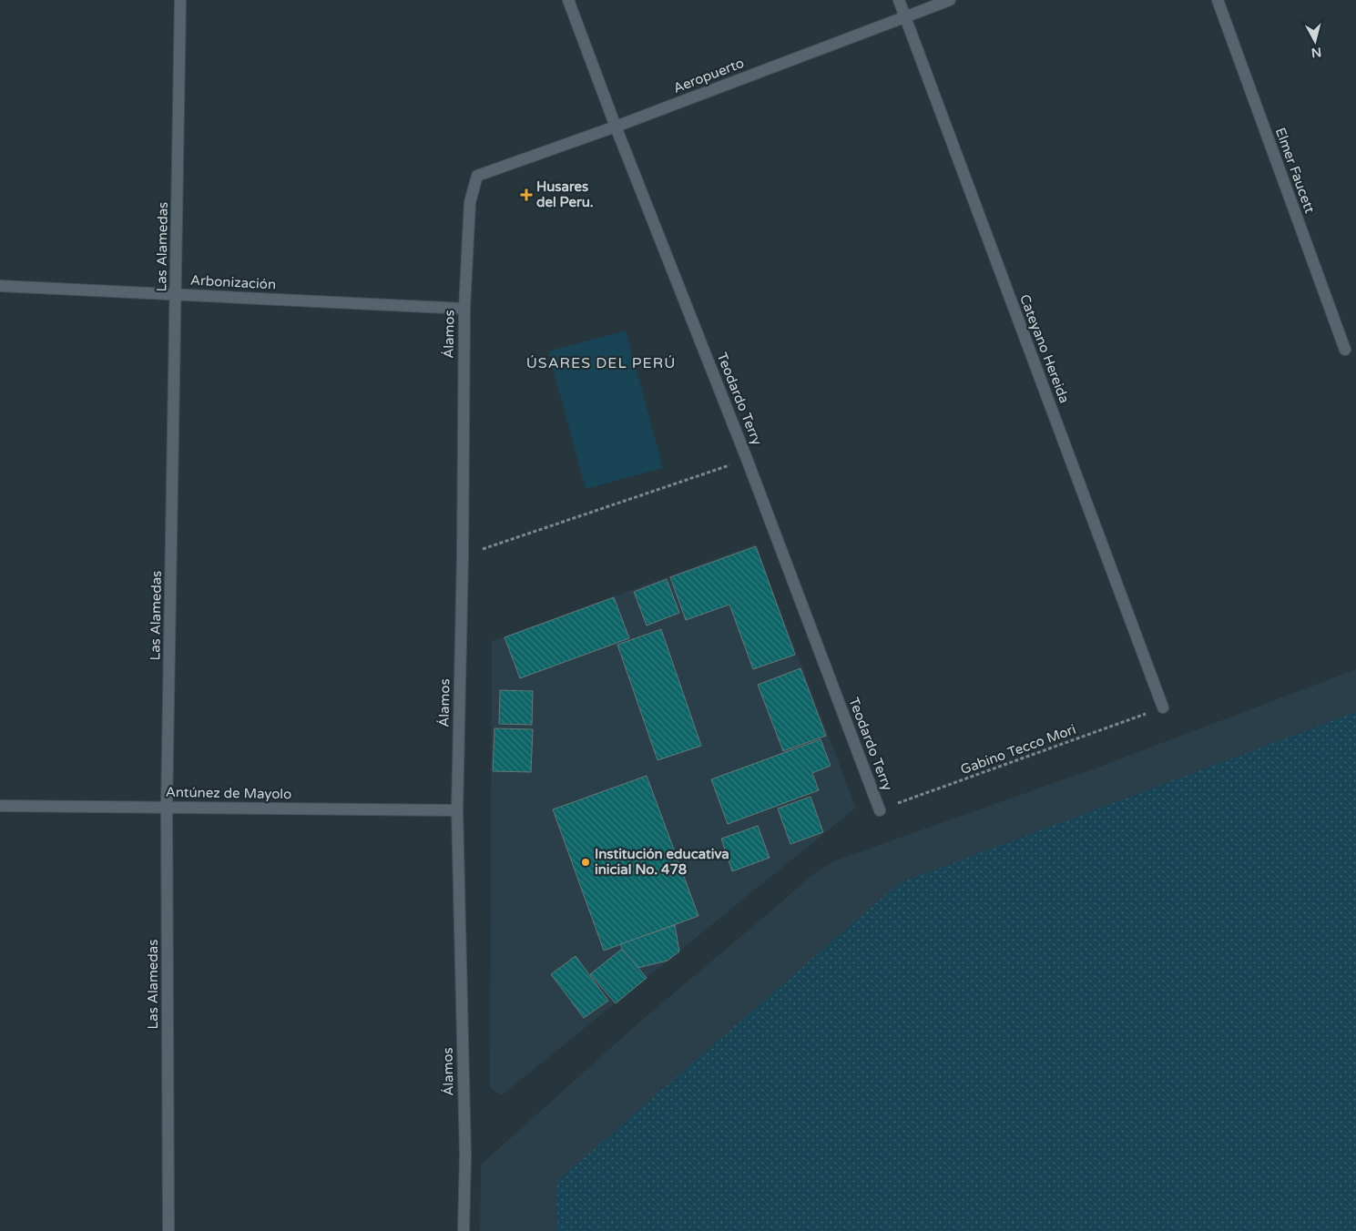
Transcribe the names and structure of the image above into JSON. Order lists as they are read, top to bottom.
{
  "streets": {
    "street": [
      "Aeropuerto",
      "Elmer Faucett",
      "Las Alamedas",
      "Arbonización",
      "Álamos",
      "Cateyano Hereida",
      "Teodardo Terry",
      "Antúnez de Mayolo"
    ],
    "path": ["Gabino Tecco Mori"]
  },
  "crossings": [
    ["Aeropuerto", "Álamos"],
    ["Aeropuerto", "Cateyano Hereida"],
    ["Aeropuerto", "Teodardo Terry"],
    ["Las Alamedas", "Arbonización"],
    ["Las Alamedas", "Antúnez de Mayolo"],
    ["Arbonización", "Álamos"],
    ["Álamos", "Antúnez de Mayolo"],
    ["Cateyano Hereida", "Gabino Tecco Mori"],
    ["Teodardo Terry", "Gabino Tecco Mori"]
  ],
  "districts": ["ÚSARES DEL PERÚ"],
  "places": {
    "health": ["Husares del Peru."],
    "other": ["Institución educativa inicial No. 478"]
  },
  "north": "bottom"
}
